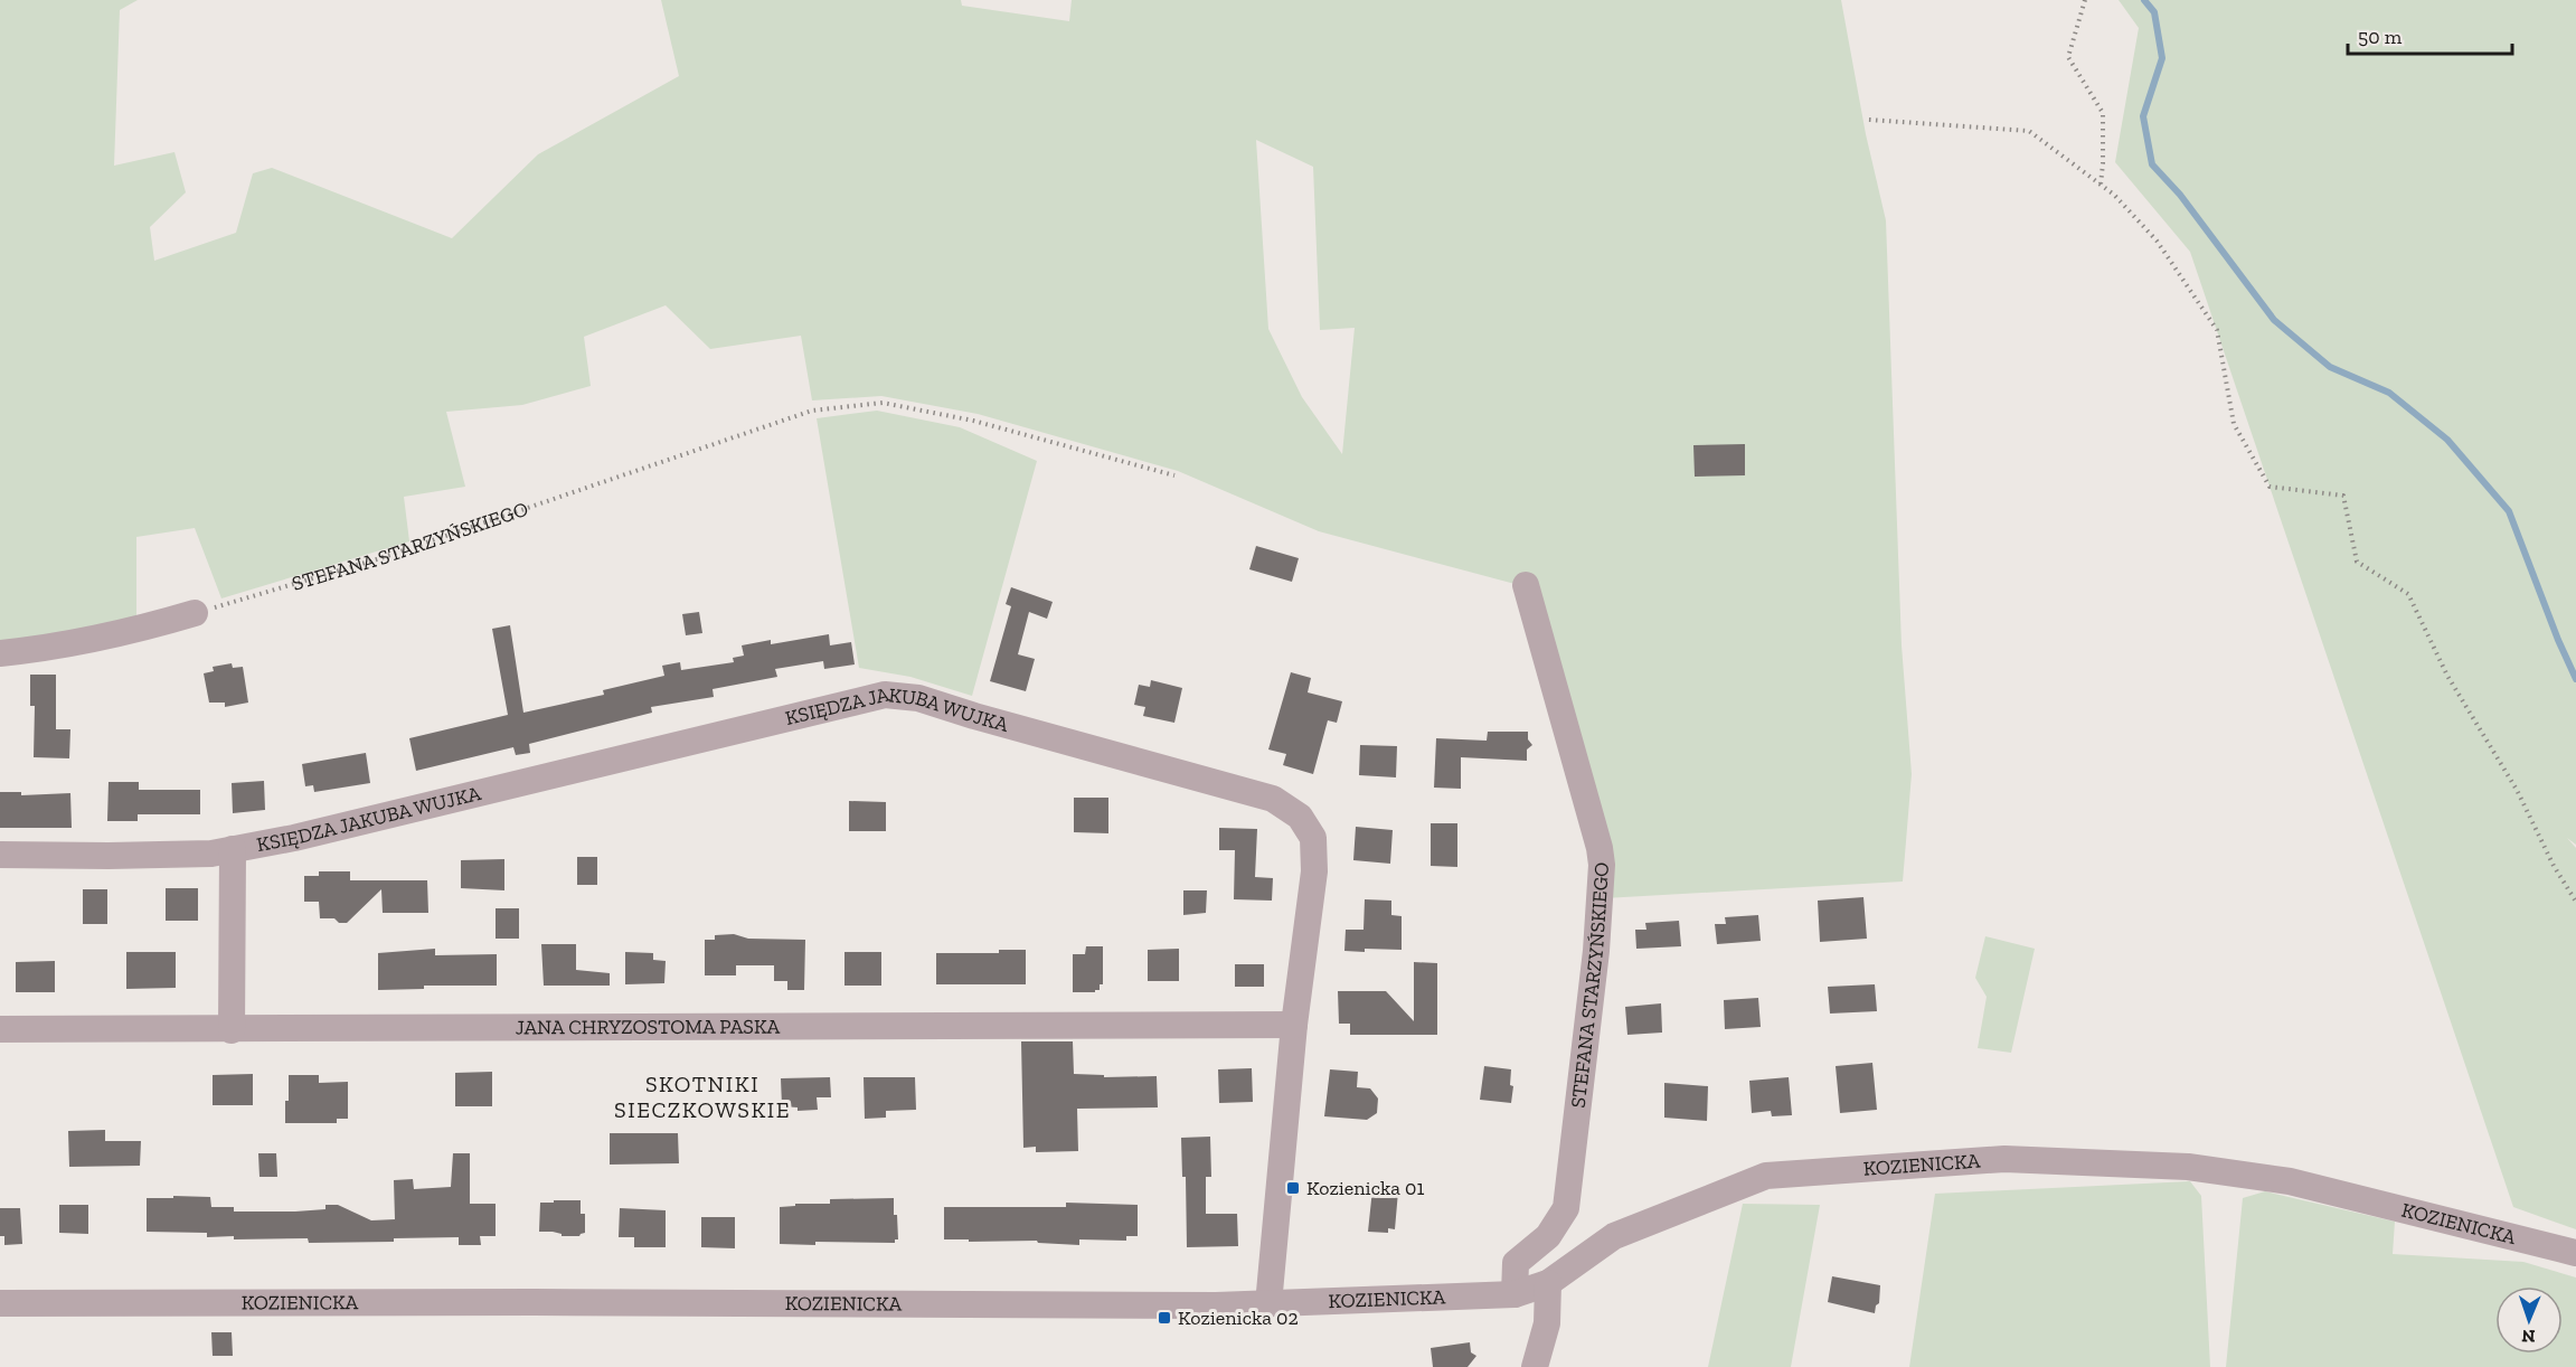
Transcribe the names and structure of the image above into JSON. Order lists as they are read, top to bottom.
{
  "streets": {
    "street": [
      "STEFANA STARZYŃSKIEGO",
      "KSIĘDZA JAKUBA WUJKA",
      "JANA CHRYZOSTOMA PASKA",
      "KOZIENICKA"
    ]
  },
  "crossings": [
    ["STEFANA STARZYŃSKIEGO", "KOZIENICKA"],
    ["KSIĘDZA JAKUBA WUJKA", "JANA CHRYZOSTOMA PASKA"],
    ["KSIĘDZA JAKUBA WUJKA", "KOZIENICKA"]
  ],
  "districts": ["SKOTNIKI SIECZKOWSKIE"],
  "places": {
    "transit": ["Kozienicka 01", "Kozienicka 02"]
  },
  "scale_bar": "50 m",
  "north": "bottom"
}
